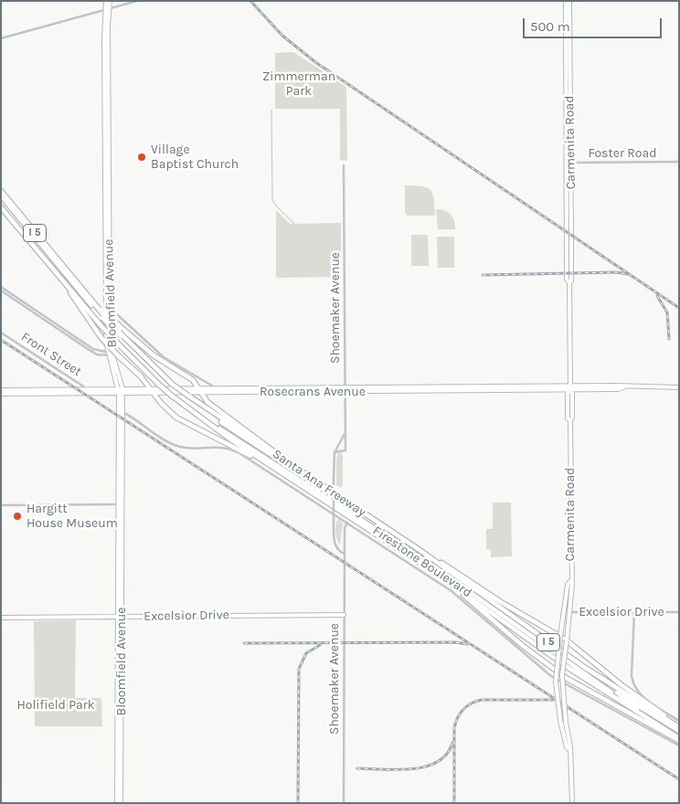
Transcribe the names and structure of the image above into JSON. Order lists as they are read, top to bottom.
{
  "streets": {
    "highway": ["I 5", "Santa Ana Freeway"],
    "main road": [
      "Carmenita Road",
      "Bloomfield Avenue",
      "Rosecrans Avenue",
      "Excelsior Drive"
    ],
    "street": [
      "Foster Road",
      "Shoemaker Avenue",
      "Front Street",
      "Firestone Boulevard"
    ]
  },
  "crossings": [
    ["Carmenita Road", "Foster Road"],
    ["Carmenita Road", "Rosecrans Avenue"],
    ["Carmenita Road", "Excelsior Drive"],
    ["Bloomfield Avenue", "Rosecrans Avenue"],
    ["Bloomfield Avenue", "Santa Ana Freeway"],
    ["Bloomfield Avenue", "Firestone Boulevard"],
    ["Bloomfield Avenue", "Excelsior Drive"],
    ["Shoemaker Avenue", "Rosecrans Avenue"],
    ["Shoemaker Avenue", "Firestone Boulevard"],
    ["Shoemaker Avenue", "Excelsior Drive"],
    ["Front Street", "Rosecrans Avenue"]
  ],
  "parks": ["Zimmerman Park", "Holifield Park"],
  "places": ["Village Baptist Church", "Hargitt House Museum"],
  "scale_bar": "500 m"
}
